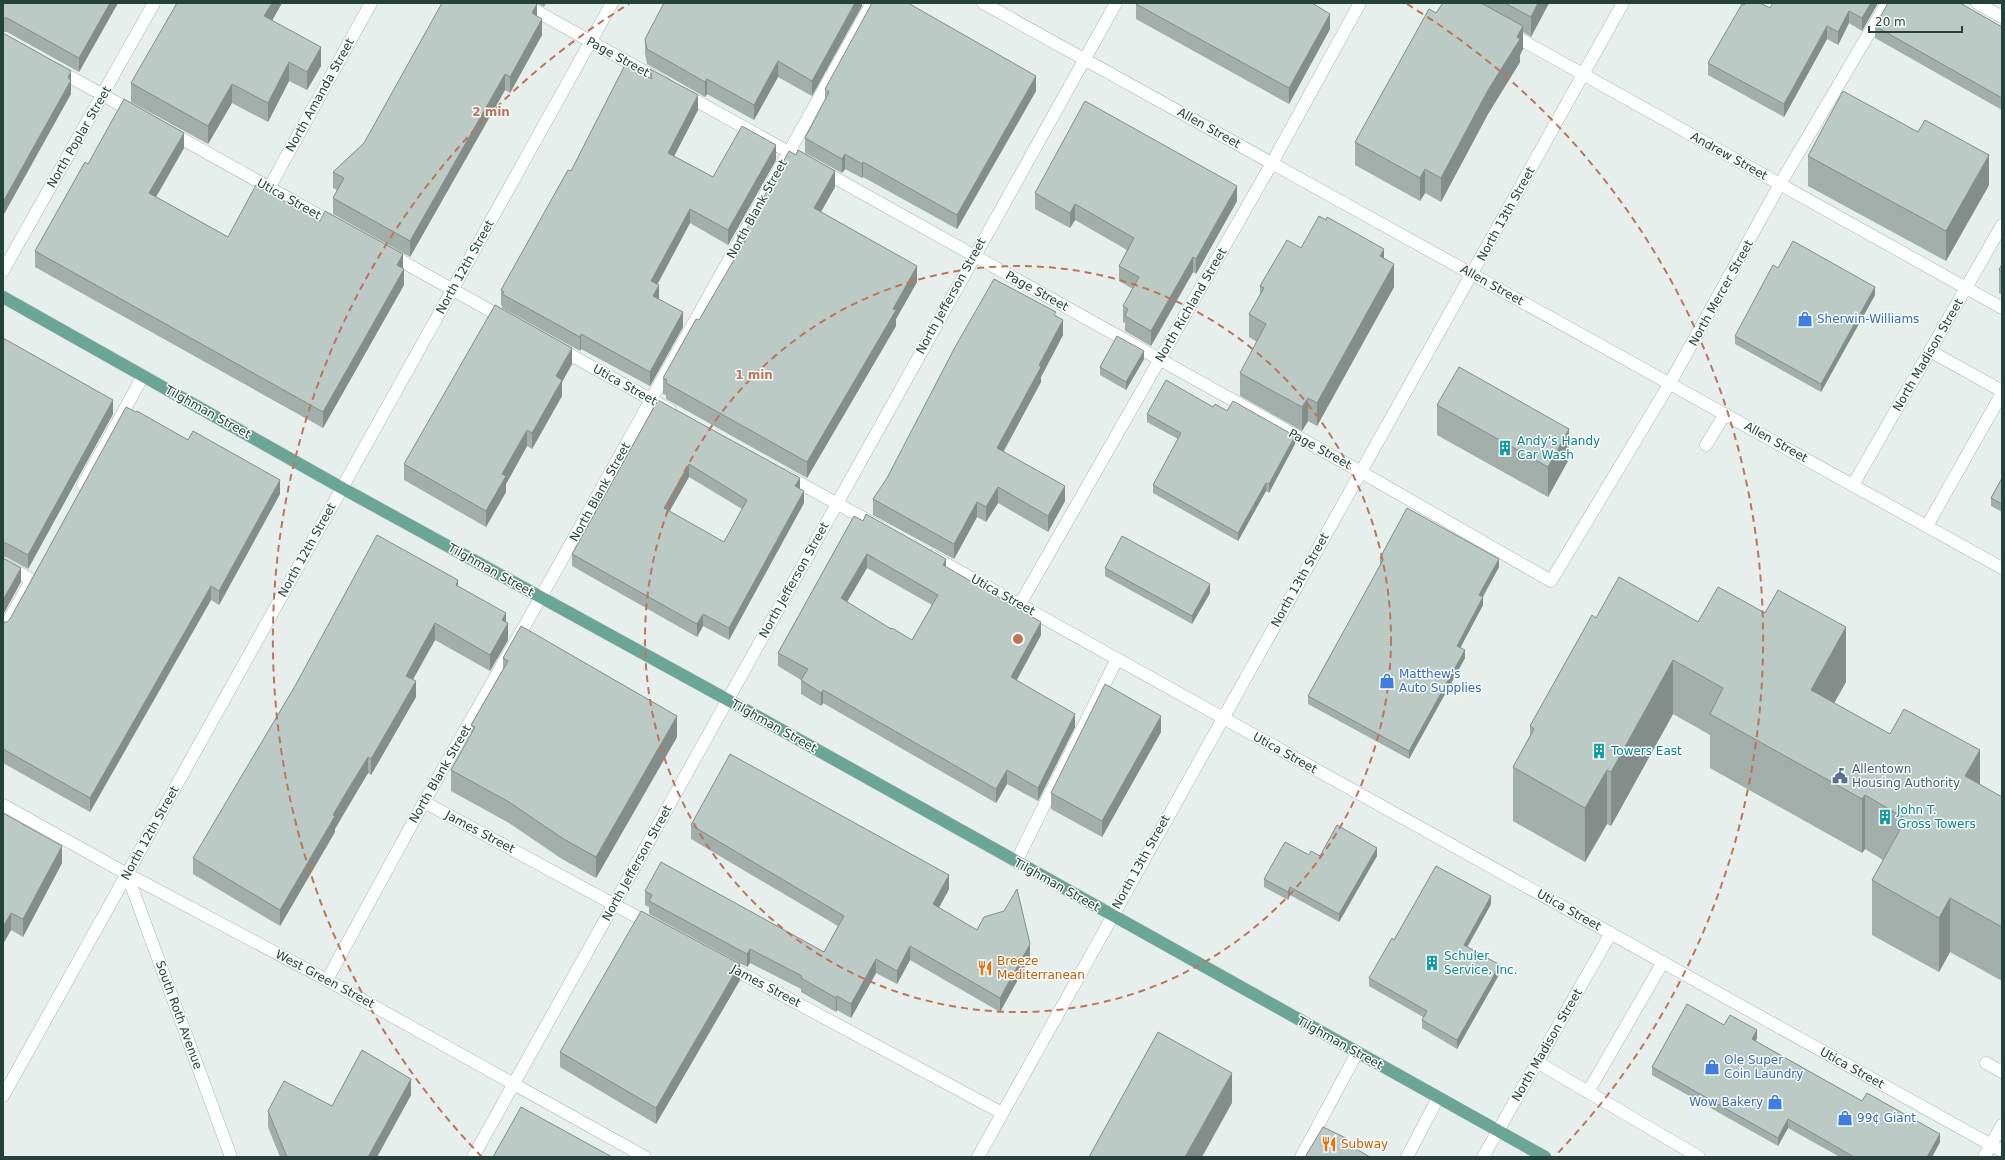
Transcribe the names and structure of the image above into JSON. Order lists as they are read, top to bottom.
{
  "streets": {
    "main road": ["Tilghman Street"],
    "street": [
      "Page Street",
      "North Amanda Street",
      "Allen Street",
      "North Poplar Street",
      "Andrew Street",
      "Utica Street",
      "North Blank Street",
      "North 13th Street",
      "North 12th Street",
      "North Mercer Street",
      "North Jefferson Street",
      "North Richland Street",
      "North Madison Street",
      "James Street",
      "West Green Street",
      "South Roth Avenue"
    ]
  },
  "crossings": [
    ["Page Street", "North Blank Street"],
    ["Page Street", "North 13th Street"],
    ["Page Street", "North 12th Street"],
    ["Page Street", "North Mercer Street"],
    ["Page Street", "North Jefferson Street"],
    ["Page Street", "North Richland Street"],
    ["North Amanda Street", "Utica Street"],
    ["Allen Street", "North 13th Street"],
    ["Allen Street", "North Mercer Street"],
    ["Allen Street", "North Jefferson Street"],
    ["Allen Street", "North Richland Street"],
    ["Allen Street", "North Madison Street"],
    ["Andrew Street", "North 13th Street"],
    ["Andrew Street", "North Mercer Street"],
    ["Andrew Street", "North Madison Street"],
    ["Utica Street", "North Blank Street"],
    ["Utica Street", "North 13th Street"],
    ["Utica Street", "North Richland Street"],
    ["Utica Street", "North Madison Street"],
    ["North Blank Street", "Tilghman Street"],
    ["North Blank Street", "James Street"],
    ["North Blank Street", "West Green Street"],
    ["North 13th Street", "Tilghman Street"],
    ["North 13th Street", "James Street"],
    ["North 12th Street", "Tilghman Street"],
    ["North 12th Street", "West Green Street"],
    ["North 12th Street", "South Roth Avenue"],
    ["North Jefferson Street", "Tilghman Street"],
    ["North Jefferson Street", "James Street"],
    ["North Jefferson Street", "West Green Street"],
    ["North Madison Street", "Tilghman Street"],
    ["West Green Street", "South Roth Avenue"]
  ],
  "places": {
    "shop": [
      "Sherwin-Williams",
      "Matthew's Auto Supplies",
      "Ole Super Coin Laundry",
      "Wow Bakery",
      "99¢ Giant"
    ],
    "building": [
      "Andy’s Handy Car Wash",
      "Towers East",
      "John T. Gross Towers",
      "Schuler Service, Inc."
    ],
    "public building": ["Allentown Housing Authority"],
    "restaurant": ["Breeze Mediterranean", "Subway"]
  },
  "scale_bar": "20 m",
  "rings": ["2 min", "1 min"]
}
